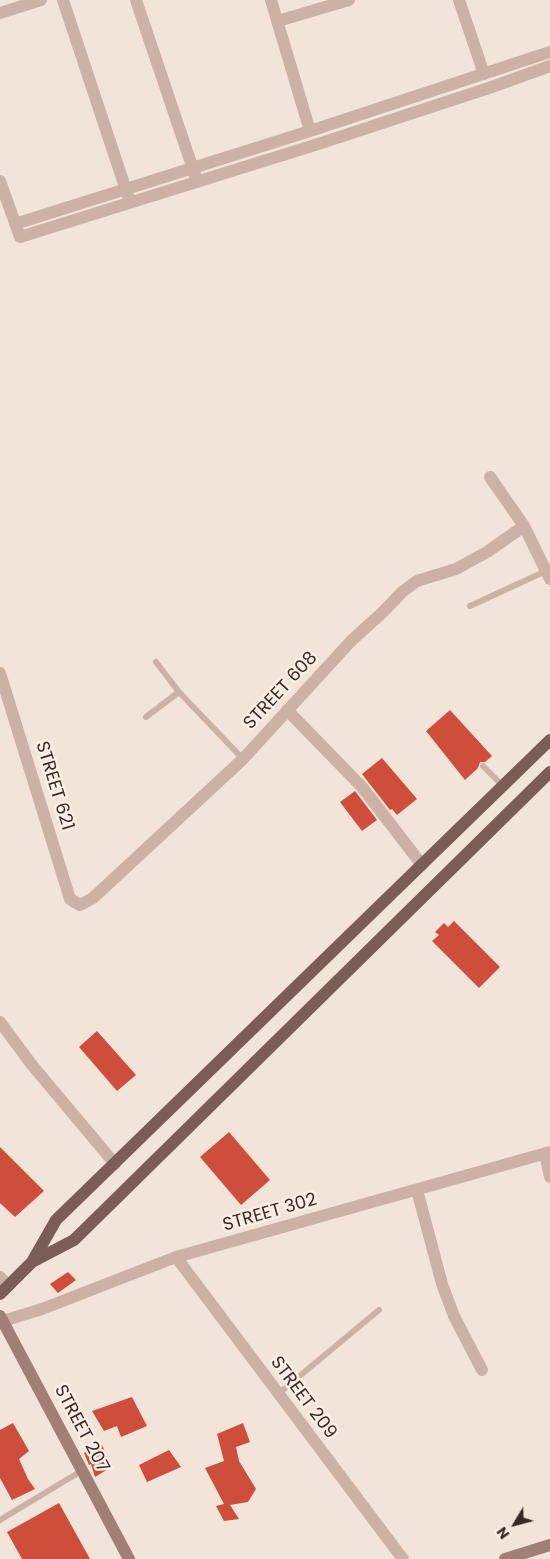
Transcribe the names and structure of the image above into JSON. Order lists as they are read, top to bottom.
{
  "streets": {
    "street": [
      "STREET 608",
      "STREET 621",
      "STREET 302",
      "STREET 209",
      "STREET 207"
    ]
  },
  "crossings": [
    ["STREET 608", "STREET 621"],
    ["STREET 302", "STREET 209"],
    ["STREET 302", "STREET 207"]
  ],
  "north": "bottom left"
}
